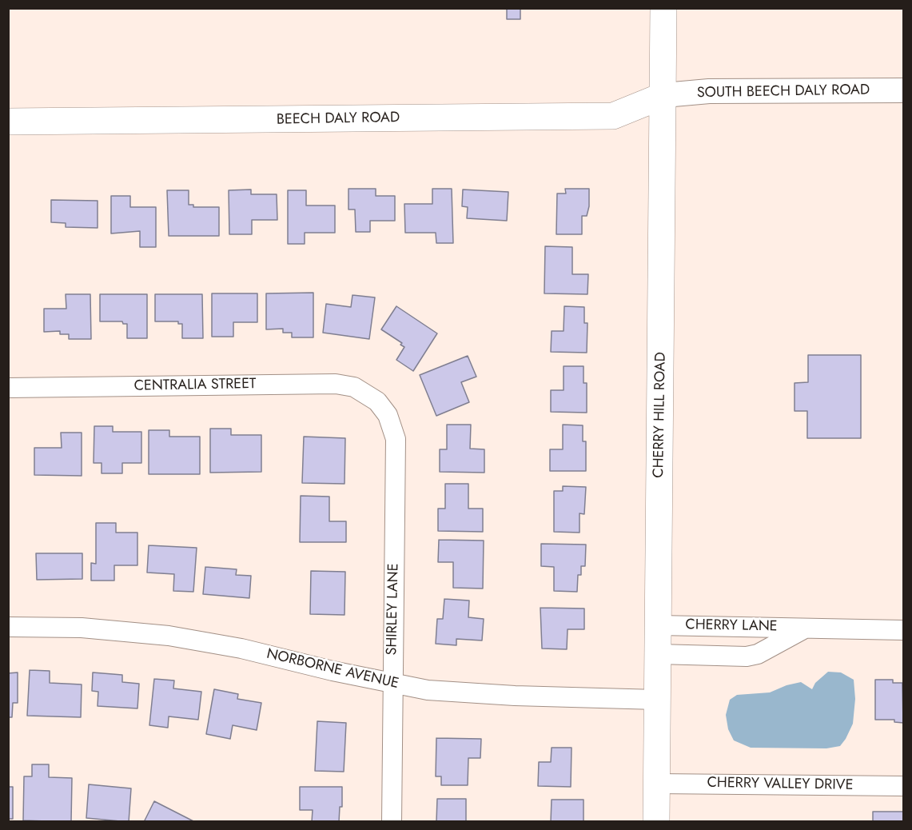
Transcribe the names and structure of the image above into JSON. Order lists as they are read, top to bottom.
{
  "streets": {
    "main road": ["BEECH DALY ROAD", "CHERRY HILL ROAD"],
    "street": [
      "SOUTH BEECH DALY ROAD",
      "CENTRALIA STREET",
      "SHIRLEY LANE",
      "CHERRY LANE",
      "NORBORNE AVENUE",
      "CHERRY VALLEY DRIVE"
    ]
  },
  "crossings": [
    ["SOUTH BEECH DALY ROAD", "BEECH DALY ROAD"],
    ["SOUTH BEECH DALY ROAD", "CHERRY HILL ROAD"],
    ["BEECH DALY ROAD", "CHERRY HILL ROAD"],
    ["CENTRALIA STREET", "SHIRLEY LANE"],
    ["CHERRY HILL ROAD", "CHERRY LANE"],
    ["CHERRY HILL ROAD", "NORBORNE AVENUE"],
    ["CHERRY HILL ROAD", "CHERRY VALLEY DRIVE"],
    ["SHIRLEY LANE", "NORBORNE AVENUE"]
  ]
}
